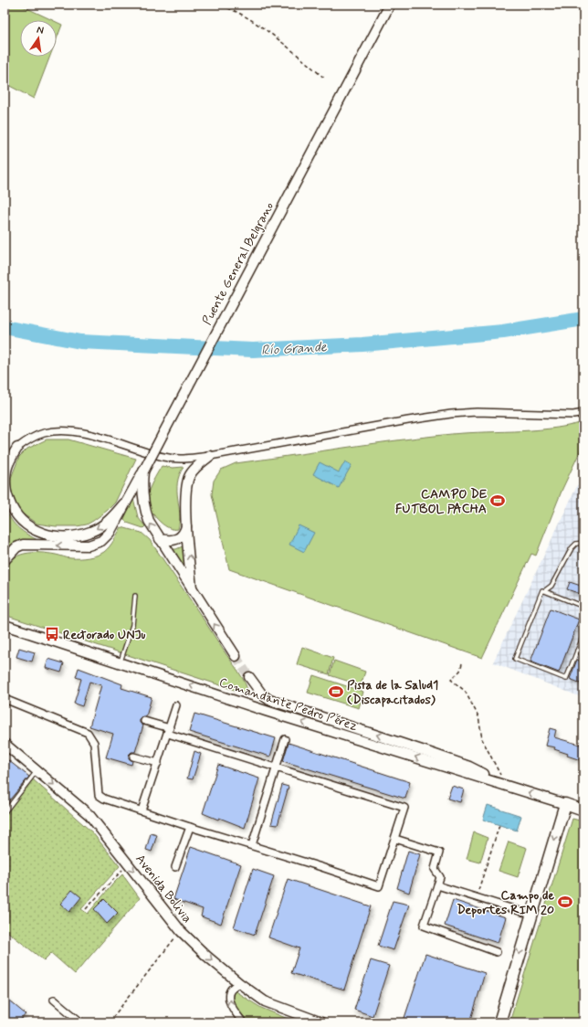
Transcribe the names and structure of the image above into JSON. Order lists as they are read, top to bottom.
{
  "streets": {
    "main road": ["Puente General Belgrano", "Comandante Pedro Pérez", "Avenida Bolivia"]
  },
  "one_way": ["Avenida Bolivia"],
  "water": ["Río Grande"],
  "places": {
    "sports": ["CAMPO DE FUTBOL PACHA", "Pista de la Salud1 (Discapacitados)", "Campo de Deportes RIM 20"],
    "bus stop": ["Rectorado UNJu"]
  },
  "north": "top"
}
